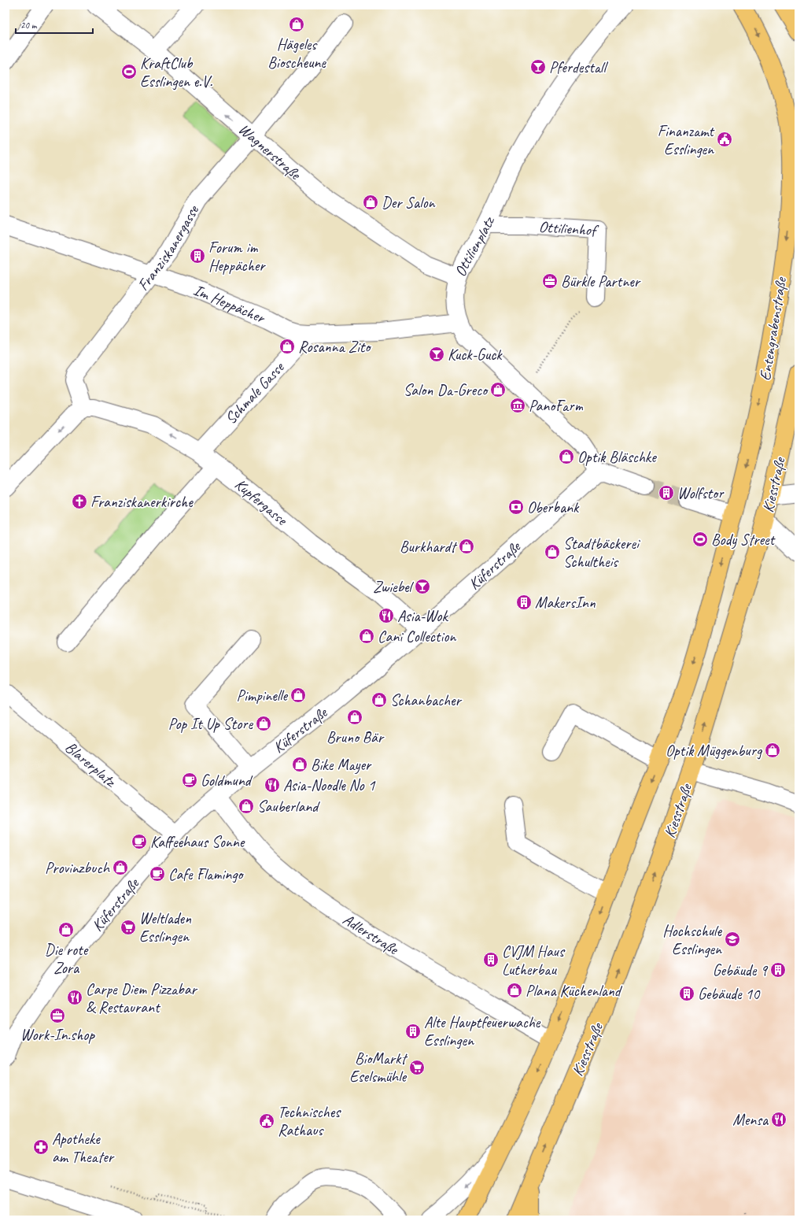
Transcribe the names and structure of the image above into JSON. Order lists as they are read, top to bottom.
{
  "streets": {
    "main road": ["Entengrabenstraße", "Kiesstraße"],
    "street": [
      "Wagnerstraße",
      "Ottilienhof",
      "Franziskanergasse",
      "Ottilienplatz",
      "Im Heppächer",
      "Schmale Gasse",
      "Kupfergasse",
      "Küferstraße",
      "Blarerplatz",
      "Adlerstraße"
    ]
  },
  "crossings": [
    ["Wagnerstraße", "Franziskanergasse"],
    ["Wagnerstraße", "Ottilienplatz"],
    ["Ottilienhof", "Ottilienplatz"],
    ["Franziskanergasse", "Im Heppächer"],
    ["Franziskanergasse", "Kupfergasse"],
    ["Ottilienplatz", "Im Heppächer"],
    ["Ottilienplatz", "Küferstraße"],
    ["Im Heppächer", "Schmale Gasse"],
    ["Entengrabenstraße", "Kiesstraße"],
    ["Schmale Gasse", "Kupfergasse"],
    ["Kiesstraße", "Adlerstraße"],
    ["Kupfergasse", "Küferstraße"],
    ["Küferstraße", "Blarerplatz"],
    ["Küferstraße", "Adlerstraße"]
  ],
  "one_way": ["Entengrabenstraße"],
  "places": {
    "shop": [
      "Hägeles Bioscheune",
      "Der Salon",
      "Rosanna Zito",
      "Salon Da-Greco",
      "Optik Bläschke",
      "Burkhardt",
      "Stadtbäckerei Schultheis",
      "Cani Collection",
      "Pimpinelle",
      "Schanbacher",
      "Bruno Bär",
      "Pop It Up Store",
      "Optik Müggenburg",
      "Bike Mayer",
      "Sauberland",
      "Provinzbuch",
      "Die rote Zora",
      "Plana Küchenland"
    ],
    "bar": ["Pferdestall", "Kuck-Guck", "Zwiebel"],
    "sports": ["KraftClub Esslingen e.V.", "Body Street"],
    "public building": ["Finanzamt Esslingen", "Technisches Rathaus"],
    "building": [
      "Forum im Heppächer",
      "Wolfstor",
      "MakersInn",
      "CVJM Haus Lutherbau",
      "Gebäude 9",
      "Gebäude 10",
      "Alte Hauptfeuerwache Esslingen"
    ],
    "office": ["Bürkle Partner", "Work-In.shop"],
    "museum": ["PanoFarm"],
    "church": ["Franziskanerkirche"],
    "bank": ["Oberbank"],
    "restaurant": [
      "Asia-Wok",
      "Asia-Noodle No 1",
      "Carpe Diem Pizzabar & Restaurant",
      "Mensa"
    ],
    "cafe": ["Goldmund", "Kaffeehaus Sonne", "Cafe Flamingo"],
    "supermarket": ["Weltladen Esslingen", "BioMarkt Eselsmühle"],
    "school or university": ["Hochschule Esslingen"],
    "pharmacy": ["Apotheke am Theater"]
  },
  "scale_bar": "20 m"
}
